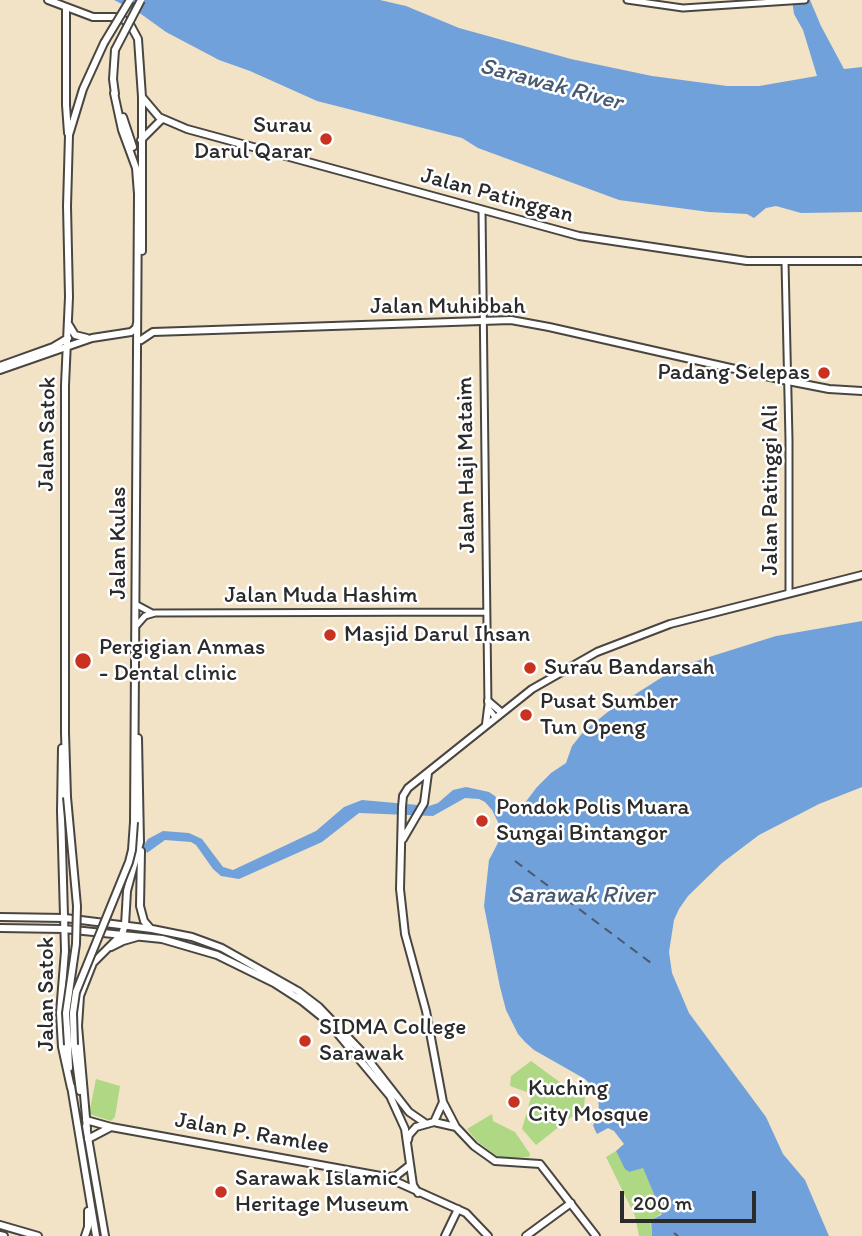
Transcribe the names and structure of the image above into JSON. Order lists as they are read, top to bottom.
{
  "streets": {
    "main road": [
      "Jalan Patinggan",
      "Jalan Muhibbah",
      "Jalan Satok",
      "Jalan Kulas",
      "Jalan P. Ramlee"
    ],
    "street": ["Jalan Haji Mataim", "Jalan Patinggi Ali", "Jalan Muda Hashim"]
  },
  "crossings": [
    ["Jalan Patinggan", "Jalan Haji Mataim"],
    ["Jalan Patinggan", "Jalan Patinggi Ali"],
    ["Jalan Patinggan", "Jalan Kulas"],
    ["Jalan Muhibbah", "Jalan Haji Mataim"],
    ["Jalan Muhibbah", "Jalan Patinggi Ali"],
    ["Jalan Satok", "Jalan Kulas"],
    ["Jalan Satok", "Jalan P. Ramlee"],
    ["Jalan Haji Mataim", "Jalan Muda Hashim"]
  ],
  "water": ["Sarawak River"],
  "places": [
    "Surau Darul Qarar",
    "Padang Selepas",
    "Masjid Darul Ihsan",
    "Pergigian Anmas - Dental clinic",
    "Surau Bandarsah",
    "Pusat Sumber Tun Openg",
    "Pondok Polis Muara Sungai Bintangor",
    "SIDMA College Sarawak",
    "Kuching City Mosque",
    "Sarawak Islamic Heritage Museum"
  ],
  "scale_bar": "200 m"
}
